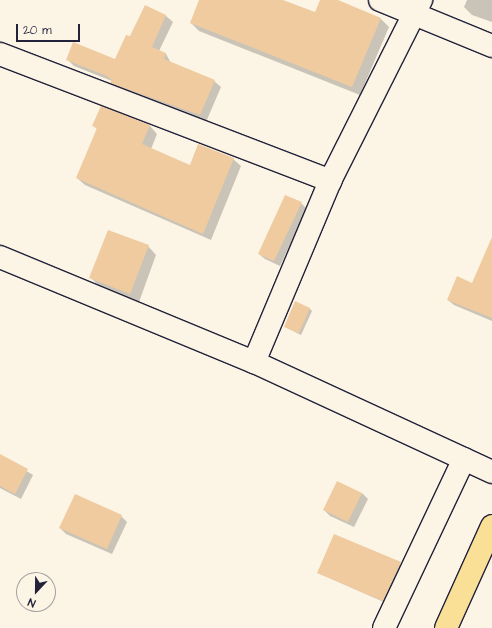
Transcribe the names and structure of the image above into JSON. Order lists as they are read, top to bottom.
{
  "scale_bar": "20 m",
  "north": "bottom"
}
